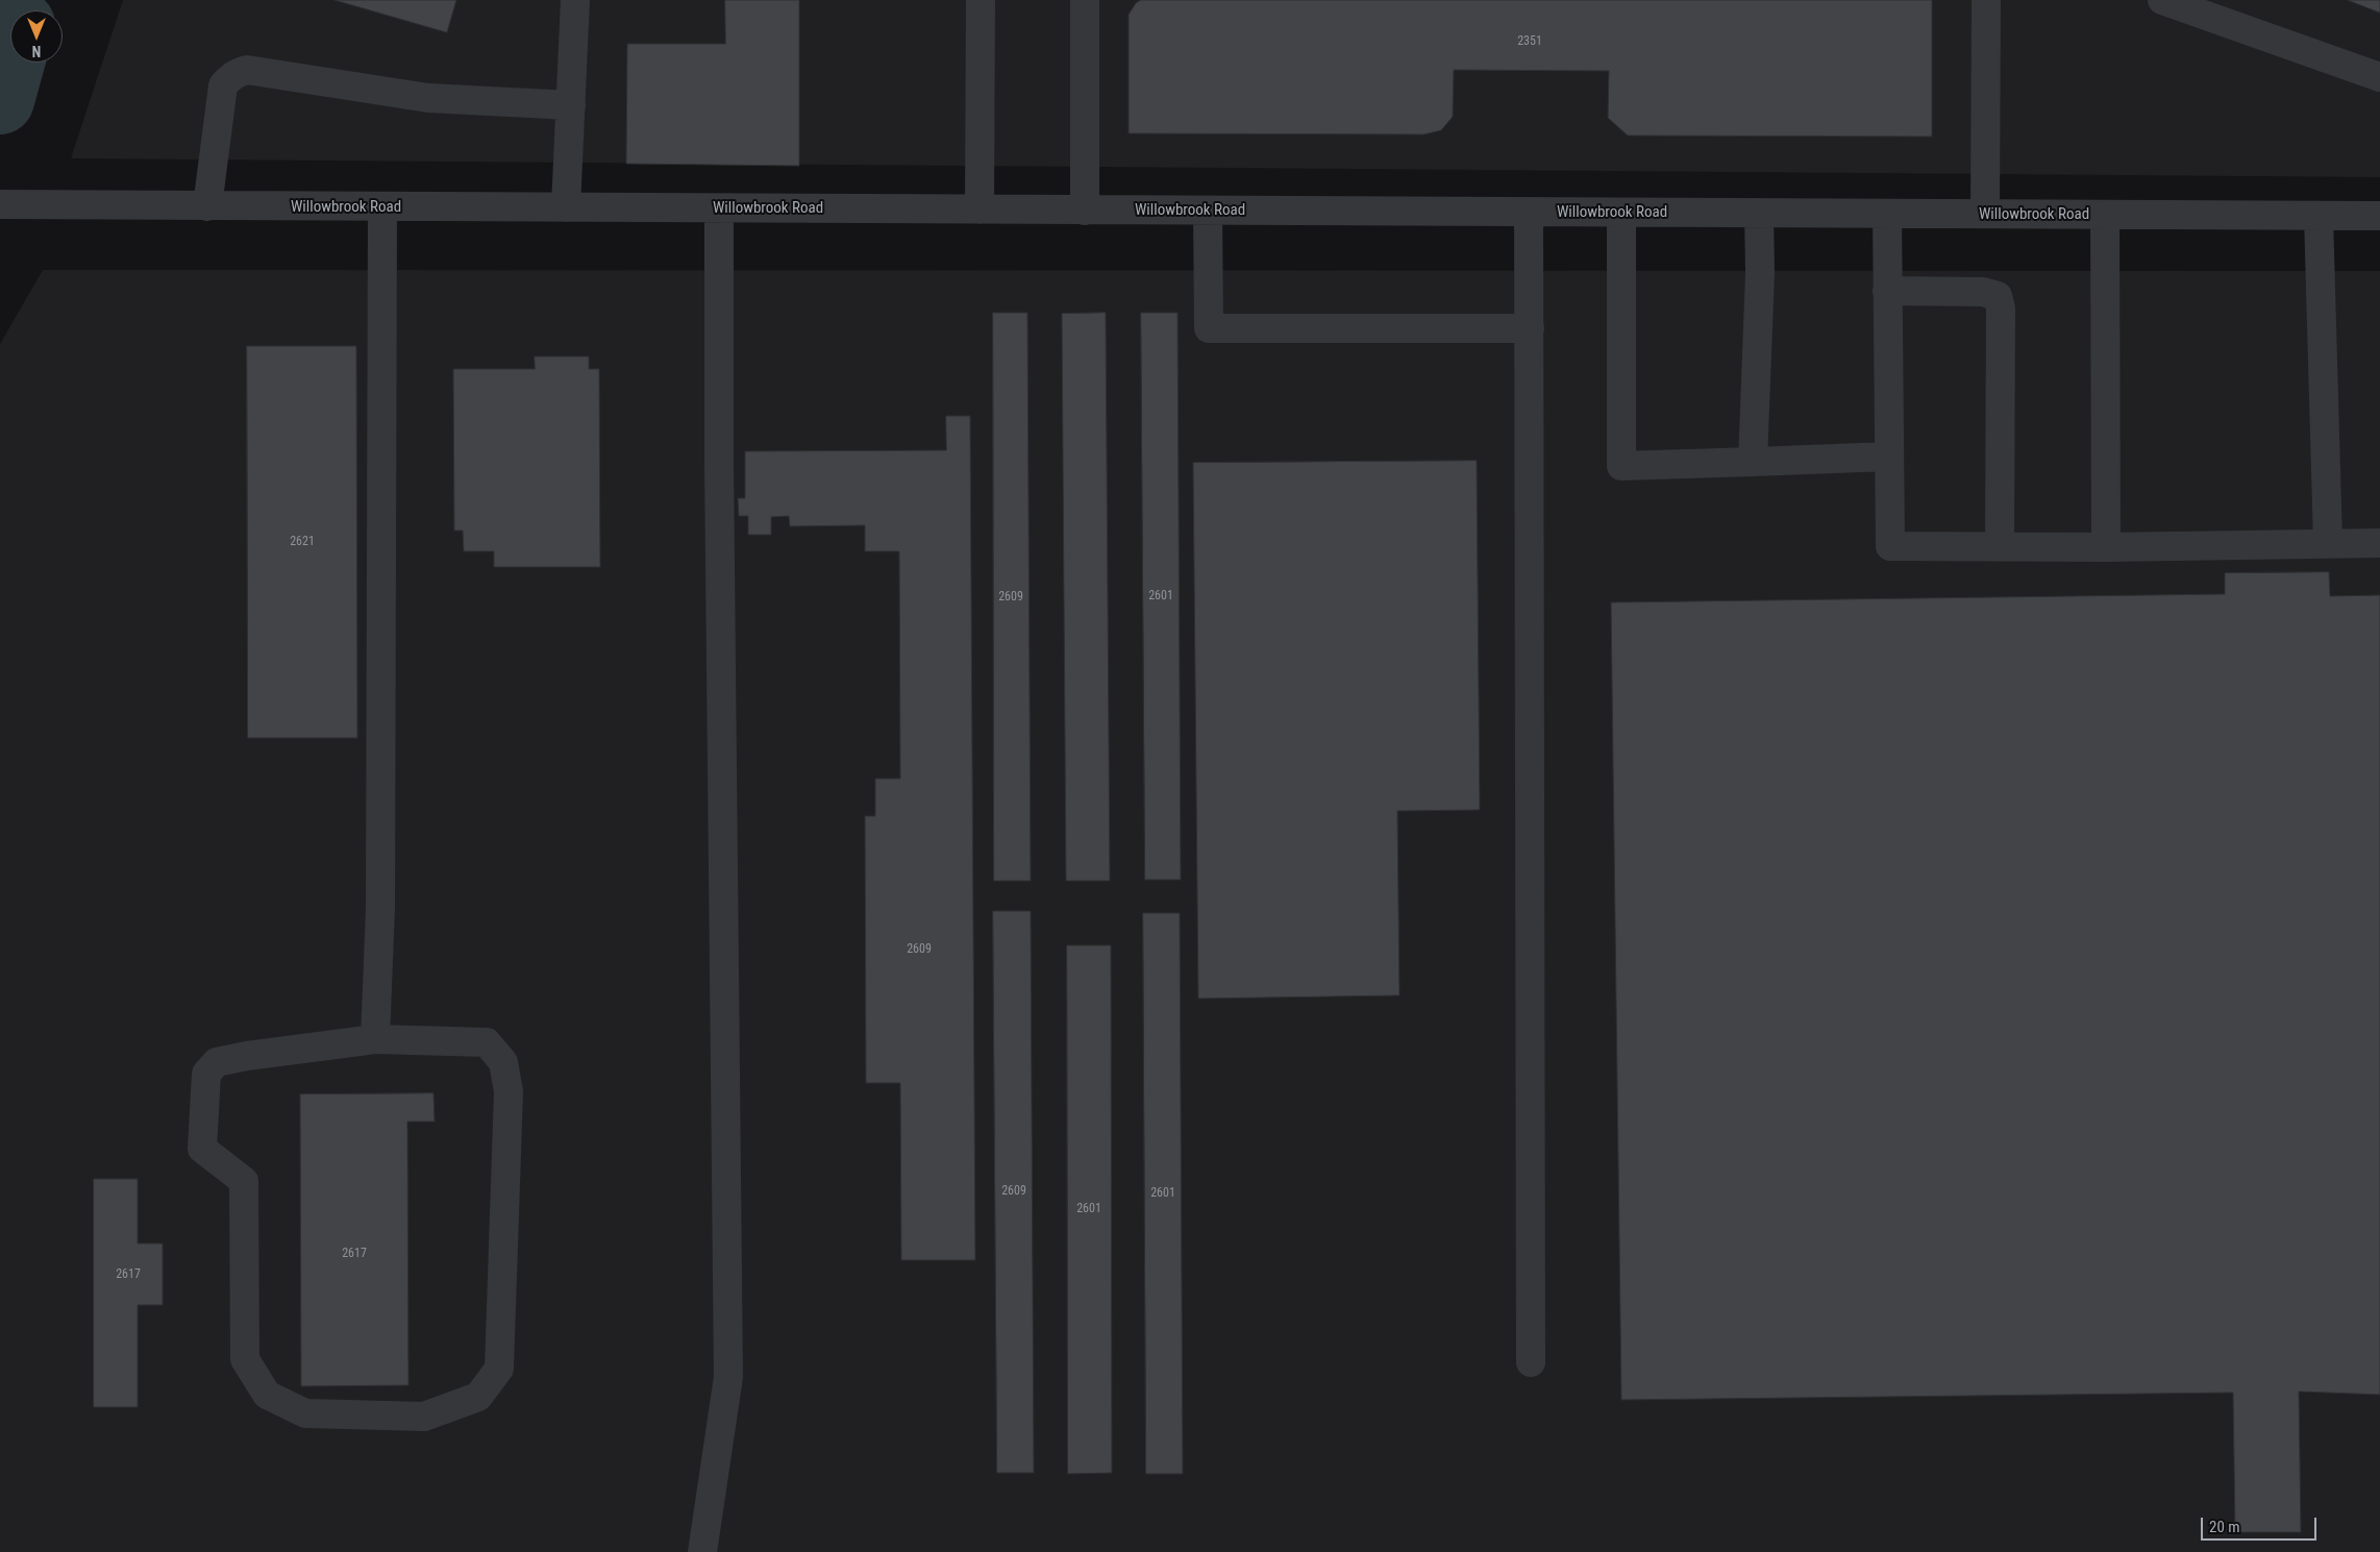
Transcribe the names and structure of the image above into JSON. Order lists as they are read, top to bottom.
{
  "streets": {
    "street": ["Willowbrook Road"]
  },
  "house_numbers": [
    "2351",
    "2621",
    "2601",
    "2609",
    "2609",
    "2609",
    "2601",
    "2601",
    "2617",
    "2617"
  ],
  "scale_bar": "20 m",
  "north": "bottom"
}
